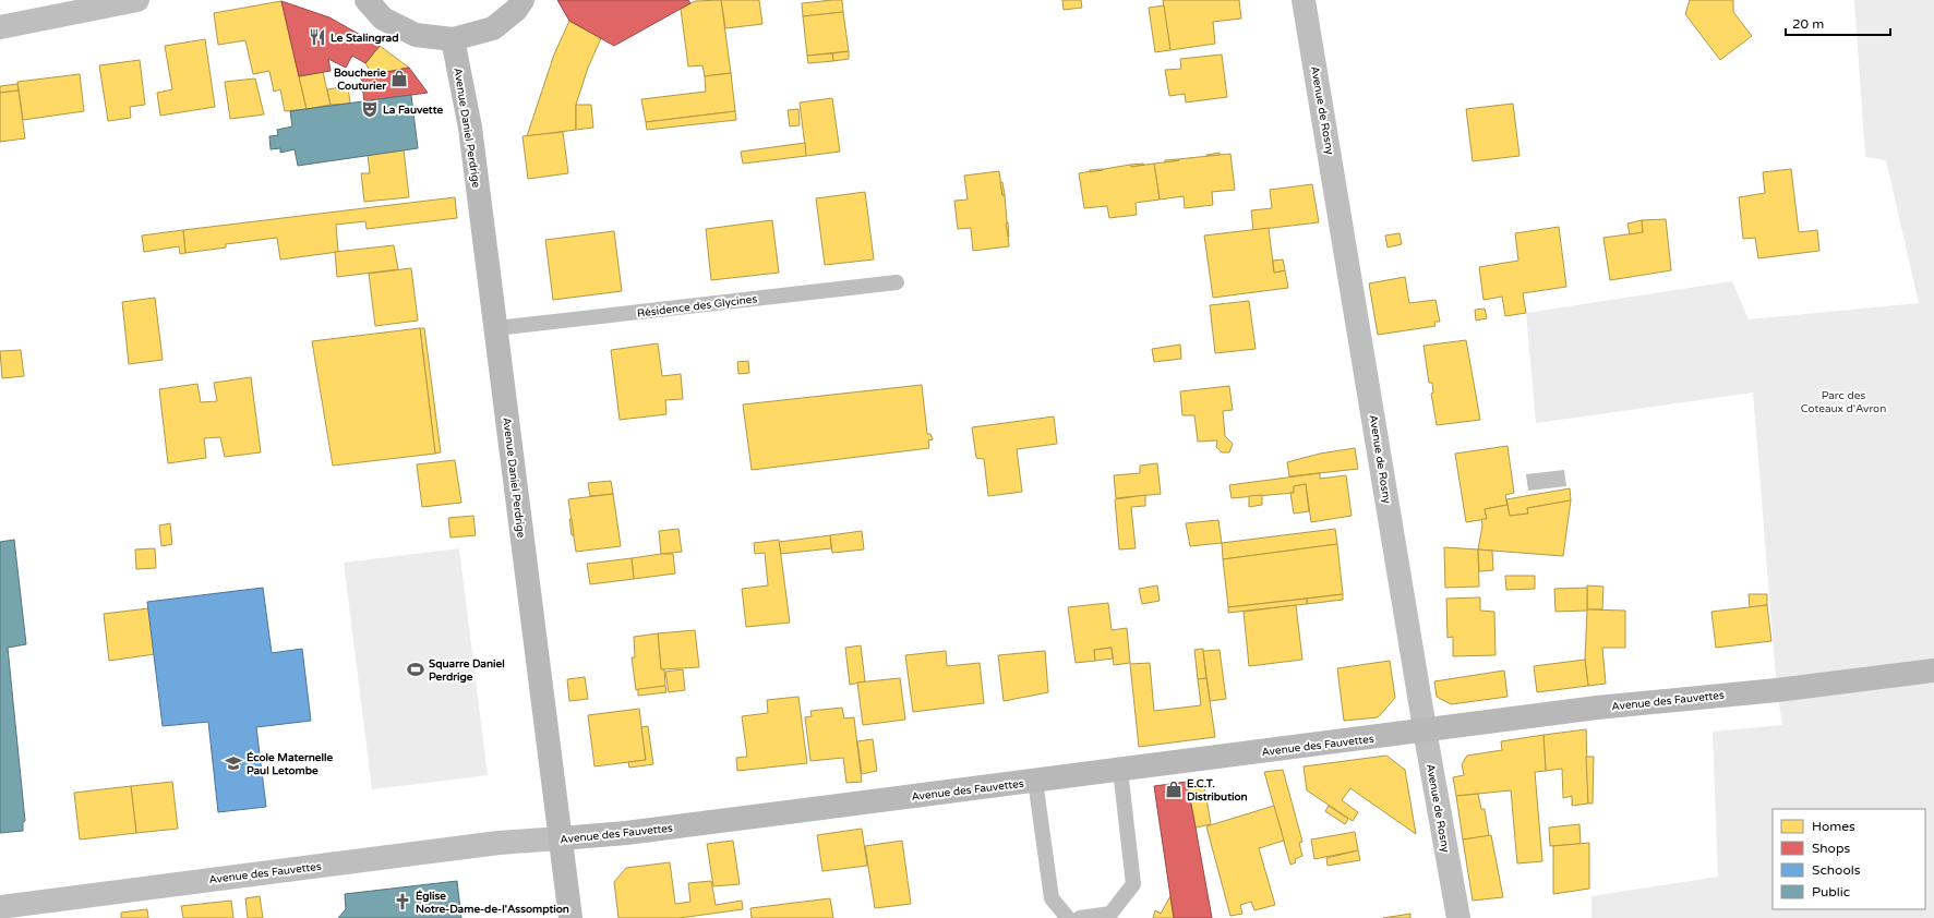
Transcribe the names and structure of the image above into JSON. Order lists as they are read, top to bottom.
{
  "streets": {
    "street": ["Avenue de Rosny", "Avenue Daniel Perdrige", "Avenue des Fauvettes"],
    "lane": ["Résidence des Glycines"]
  },
  "crossings": [
    ["Avenue de Rosny", "Avenue des Fauvettes"],
    ["Avenue Daniel Perdrige", "Résidence des Glycines"],
    ["Avenue Daniel Perdrige", "Avenue des Fauvettes"]
  ],
  "parks": ["Parc des Coteaux d'Avron"],
  "places": {
    "restaurant": ["Le Stalingrad"],
    "shop": ["Boucherie Couturier", "E.C.T. Distribution"],
    "theatre": ["La Fauvette"],
    "sports": ["Squarre Daniel Perdrige"],
    "school or university": ["École Maternelle Paul Letombe"],
    "church": ["Église Notre-Dame-de-l'Assomption"]
  },
  "legend": [
    "Homes",
    "Shops",
    "Schools",
    "Public"
  ],
  "scale_bar": "20 m"
}
